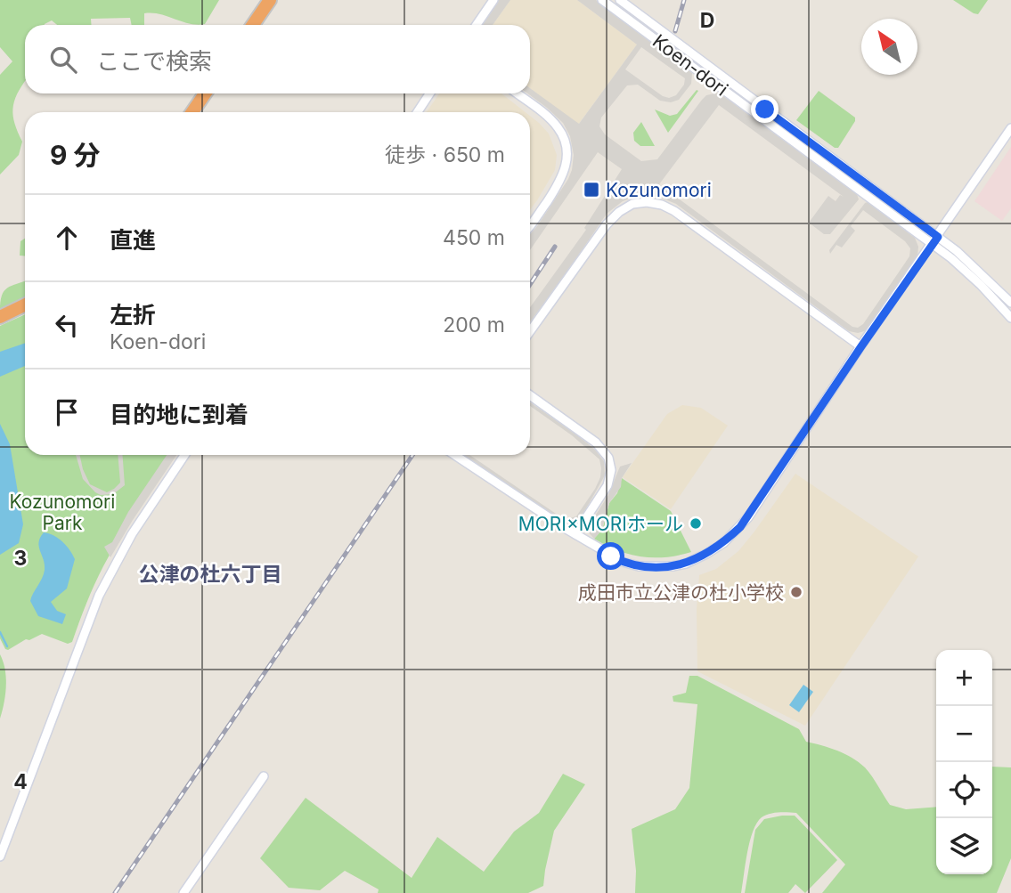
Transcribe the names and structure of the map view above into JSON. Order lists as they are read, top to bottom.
{
  "streets": {
    "street": ["Koen-dori"]
  },
  "districts": ["公津の杜六丁目"],
  "parks": ["Kozunomori Park"],
  "places": {
    "transit": ["Kozunomori"],
    "other": ["MORI×MORIホール", "成田市立公津の杜小学校"]
  },
  "north": "top left",
  "page": {
    "search": "ここで検索",
    "heading": ["9 分", "徒歩 · 650 m"],
    "list": [
      ["直進", "450 m"],
      ["左折", "Koen-dori", "200 m"],
      "目的地に到着"
    ],
    "map_buttons": ["+", "−"]
  },
  "grid": {
    "columns": ["D"],
    "rows": ["3", "4"]
  }
}
